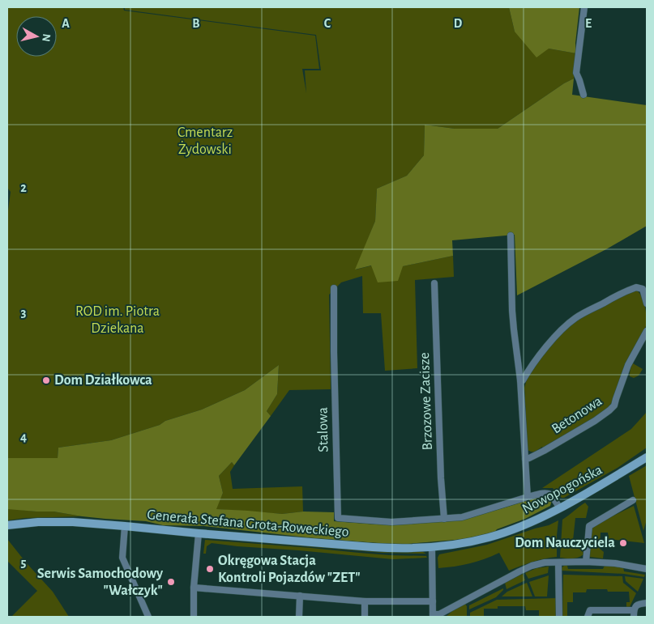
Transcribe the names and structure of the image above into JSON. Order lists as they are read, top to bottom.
{
  "streets": {
    "street": [
      "Brzozowe Zacisze",
      "Betonowa",
      "Stalowa",
      "Nowopogońska",
      "Generała Stefana Grota-Roweckiego"
    ]
  },
  "crossings": [
    ["Brzozowe Zacisze", "Stalowa"],
    ["Nowopogońska", "Generała Stefana Grota-Roweckiego"]
  ],
  "parks": ["Cmentarz Żydowski", "ROD im. Piotra Dziekana"],
  "places": [
    "Dom Działkowca",
    "Dom Nauczyciela",
    "Okręgowa Stacja Kontroli Pojazdów \"ZET\"",
    "Serwis Samochodowy \"Wałczyk\""
  ],
  "north": "right",
  "grid": {
    "columns": [
      "A",
      "B",
      "C",
      "D",
      "E"
    ],
    "rows": [
      "2",
      "3",
      "4",
      "5"
    ]
  }
}
